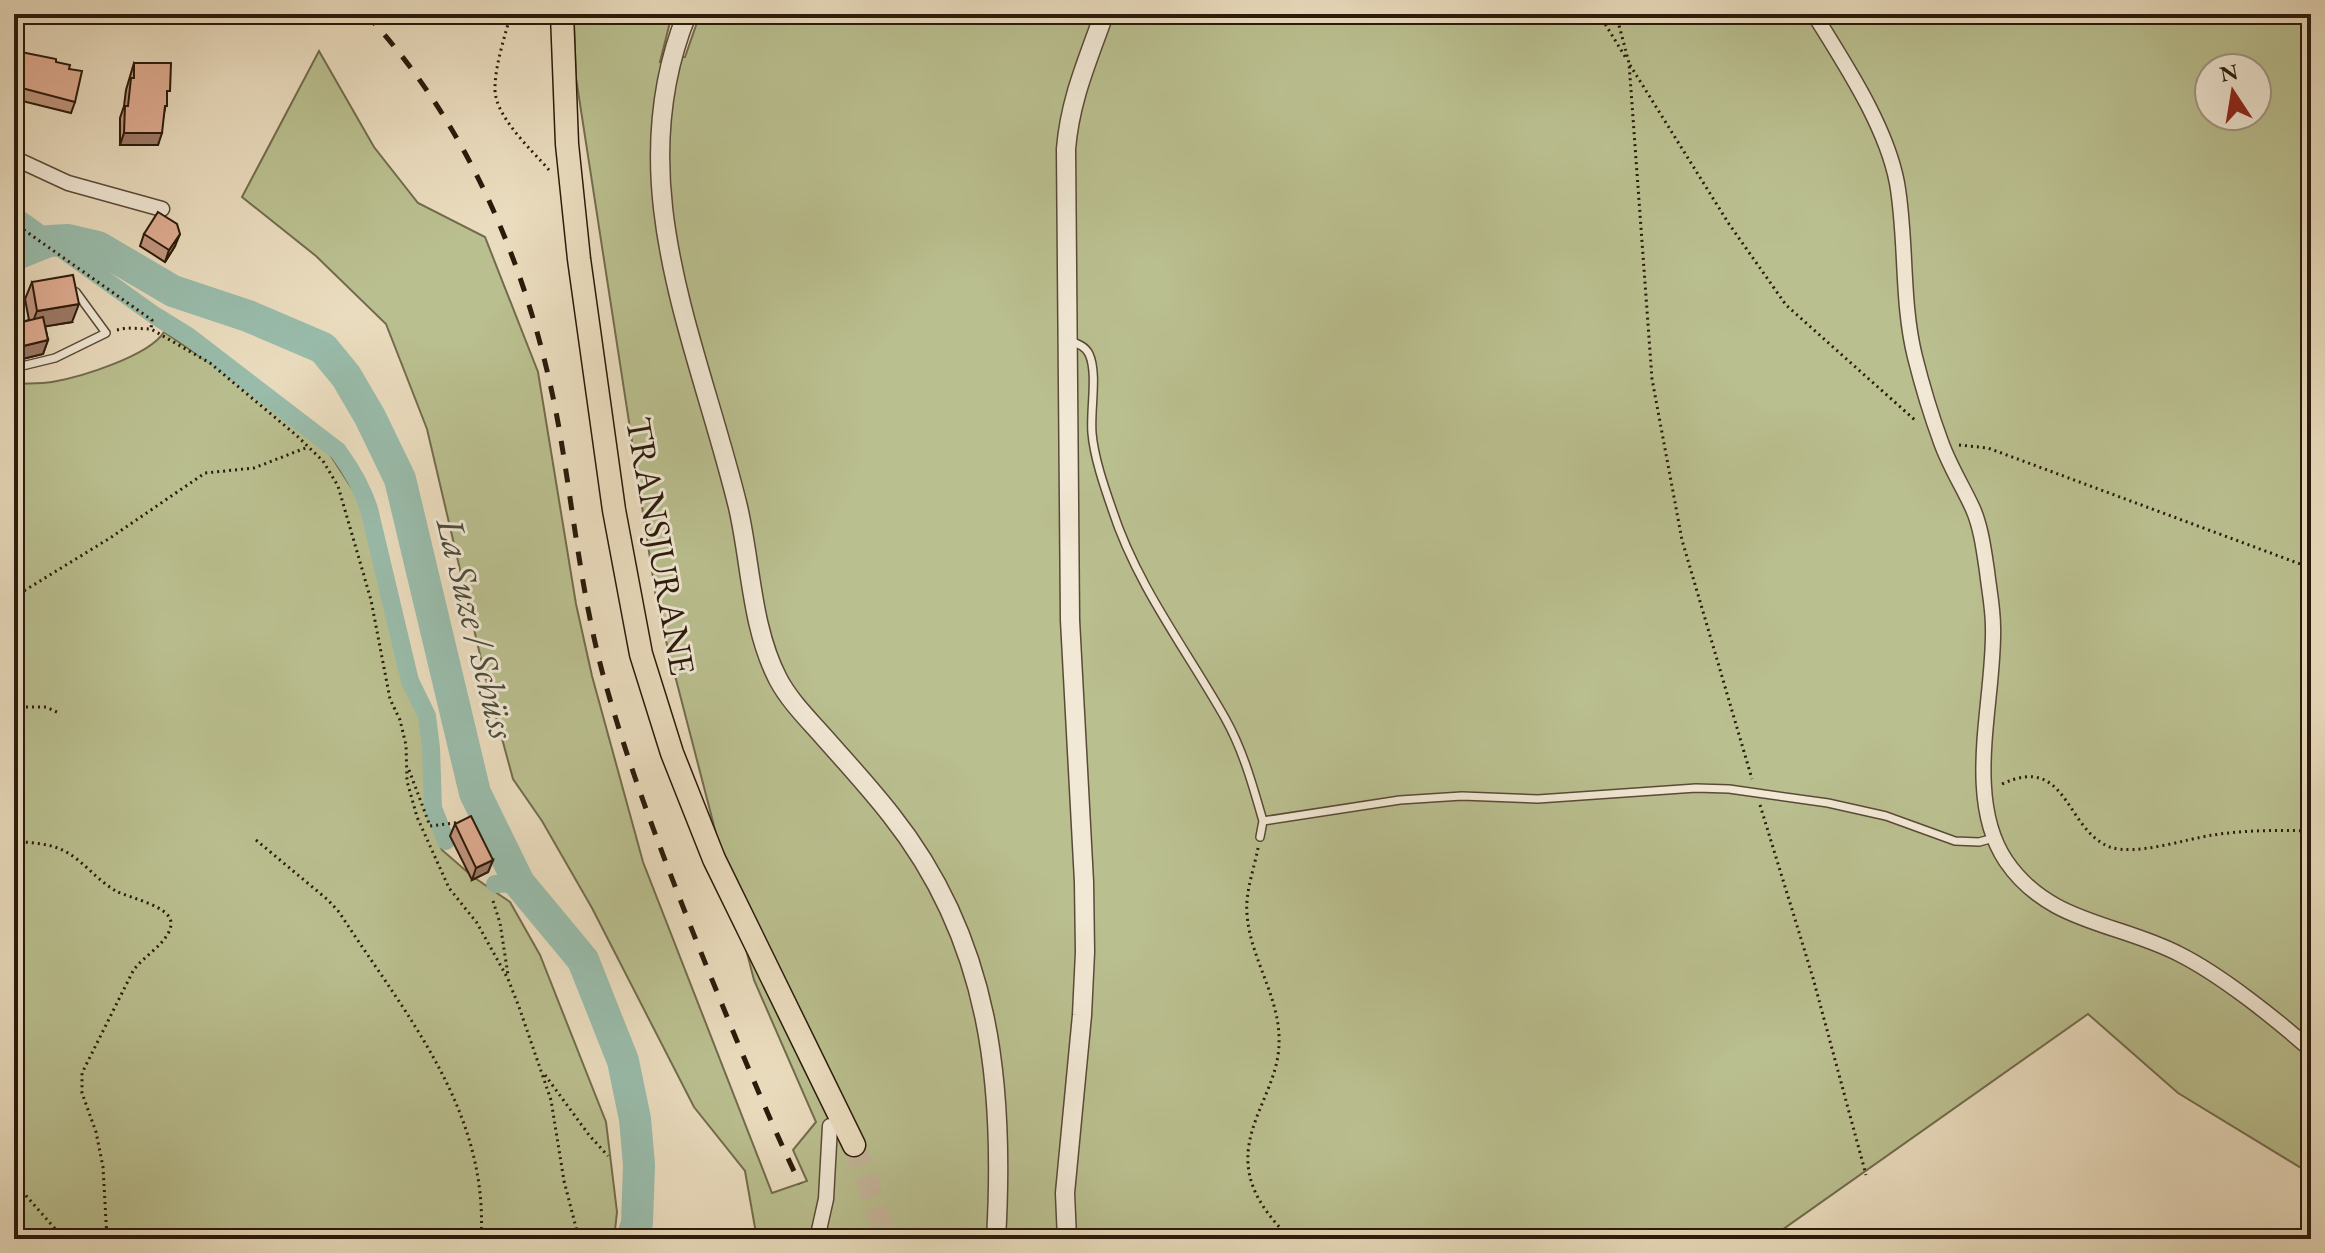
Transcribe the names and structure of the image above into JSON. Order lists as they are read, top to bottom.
{
  "streets": {
    "main road": ["TRANSJURANE"]
  },
  "water": ["La Suze / Schüss"],
  "north": "top"
}
